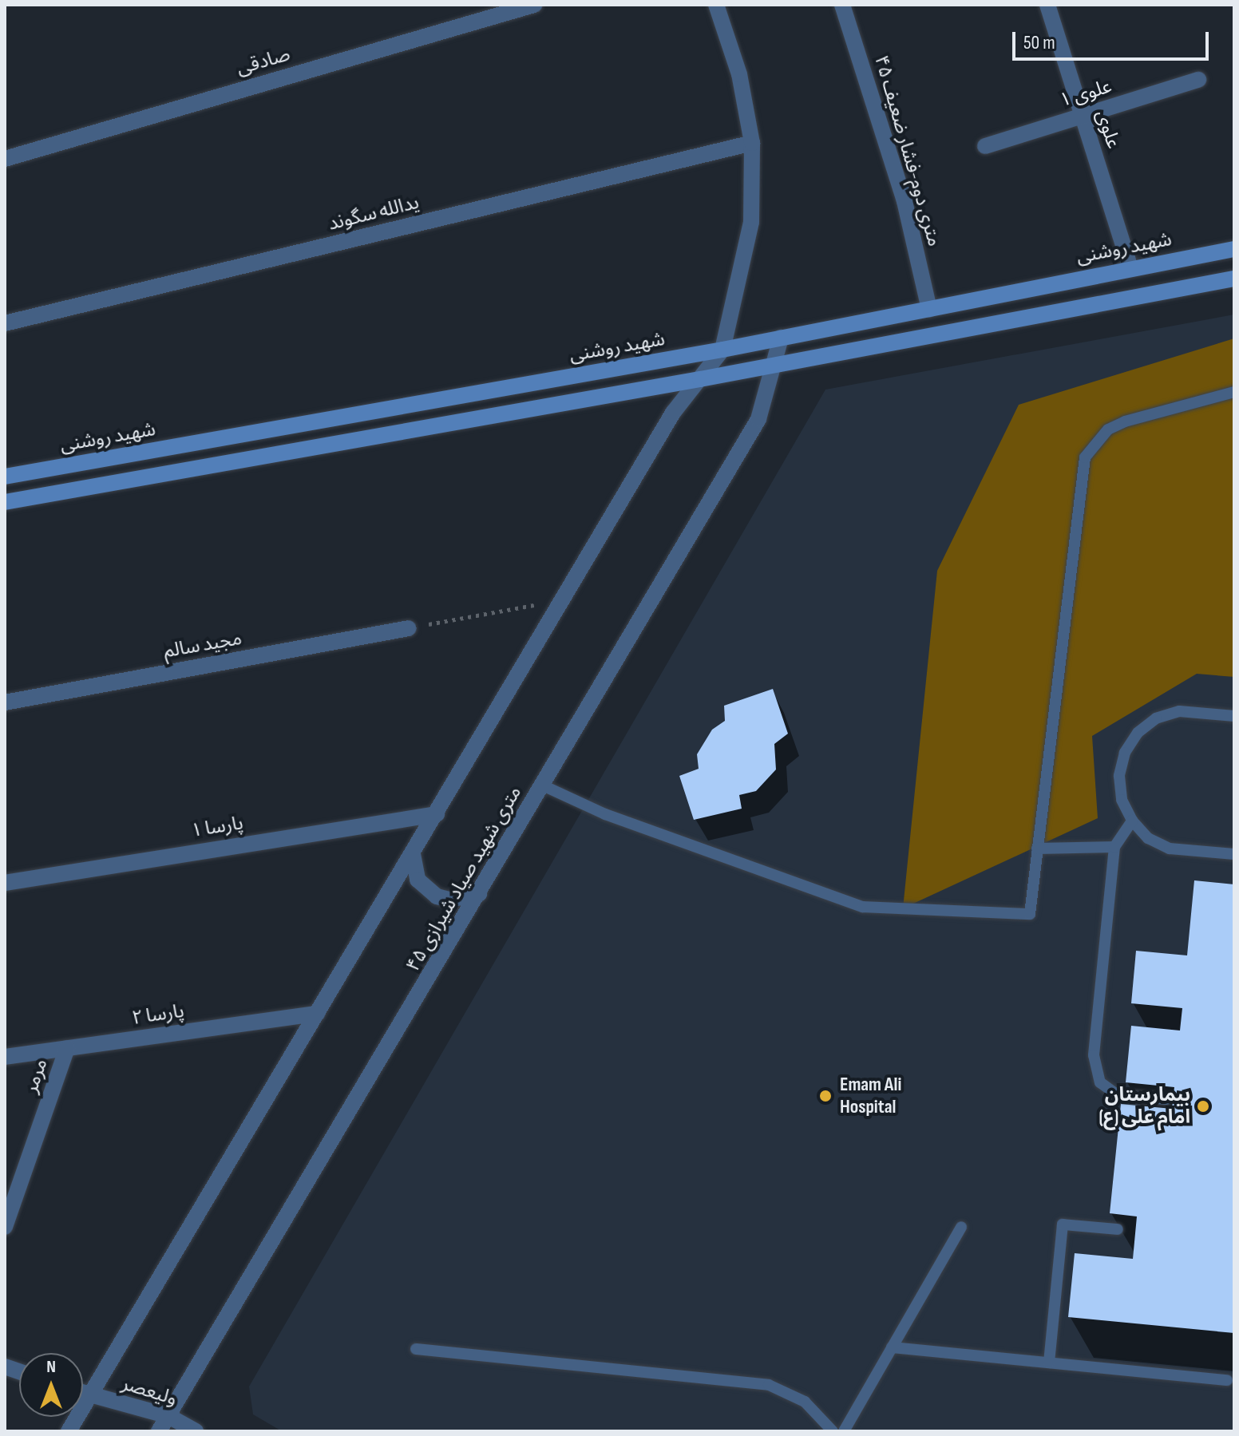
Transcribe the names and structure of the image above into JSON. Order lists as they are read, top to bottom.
{
  "streets": {
    "main road": ["شهید روشنی"],
    "street": [
      "صادقی",
      "علوی ۱",
      "علوی",
      "۴۵ متری دوم-فشار ضعیف",
      "یدالله سگوند",
      "مجید سالم",
      "پارسا ۱",
      "۴۵ متری شهید صیاد شیرازی",
      "پارسا ۲",
      "مرمر",
      "ولیعصر"
    ]
  },
  "crossings": [
    ["علوی ۱", "علوی"],
    ["علوی", "شهید روشنی"],
    ["۴۵ متری دوم-فشار ضعیف", "شهید روشنی"],
    ["شهید روشنی", "۴۵ متری شهید صیاد شیرازی"],
    ["۴۵ متری شهید صیاد شیرازی", "ولیعصر"],
    ["پارسا ۲", "مرمر"]
  ],
  "places": ["Emam Ali Hospital", "بیمارستان امام علی (ع)"],
  "scale_bar": "50 m",
  "north": "top"
}
